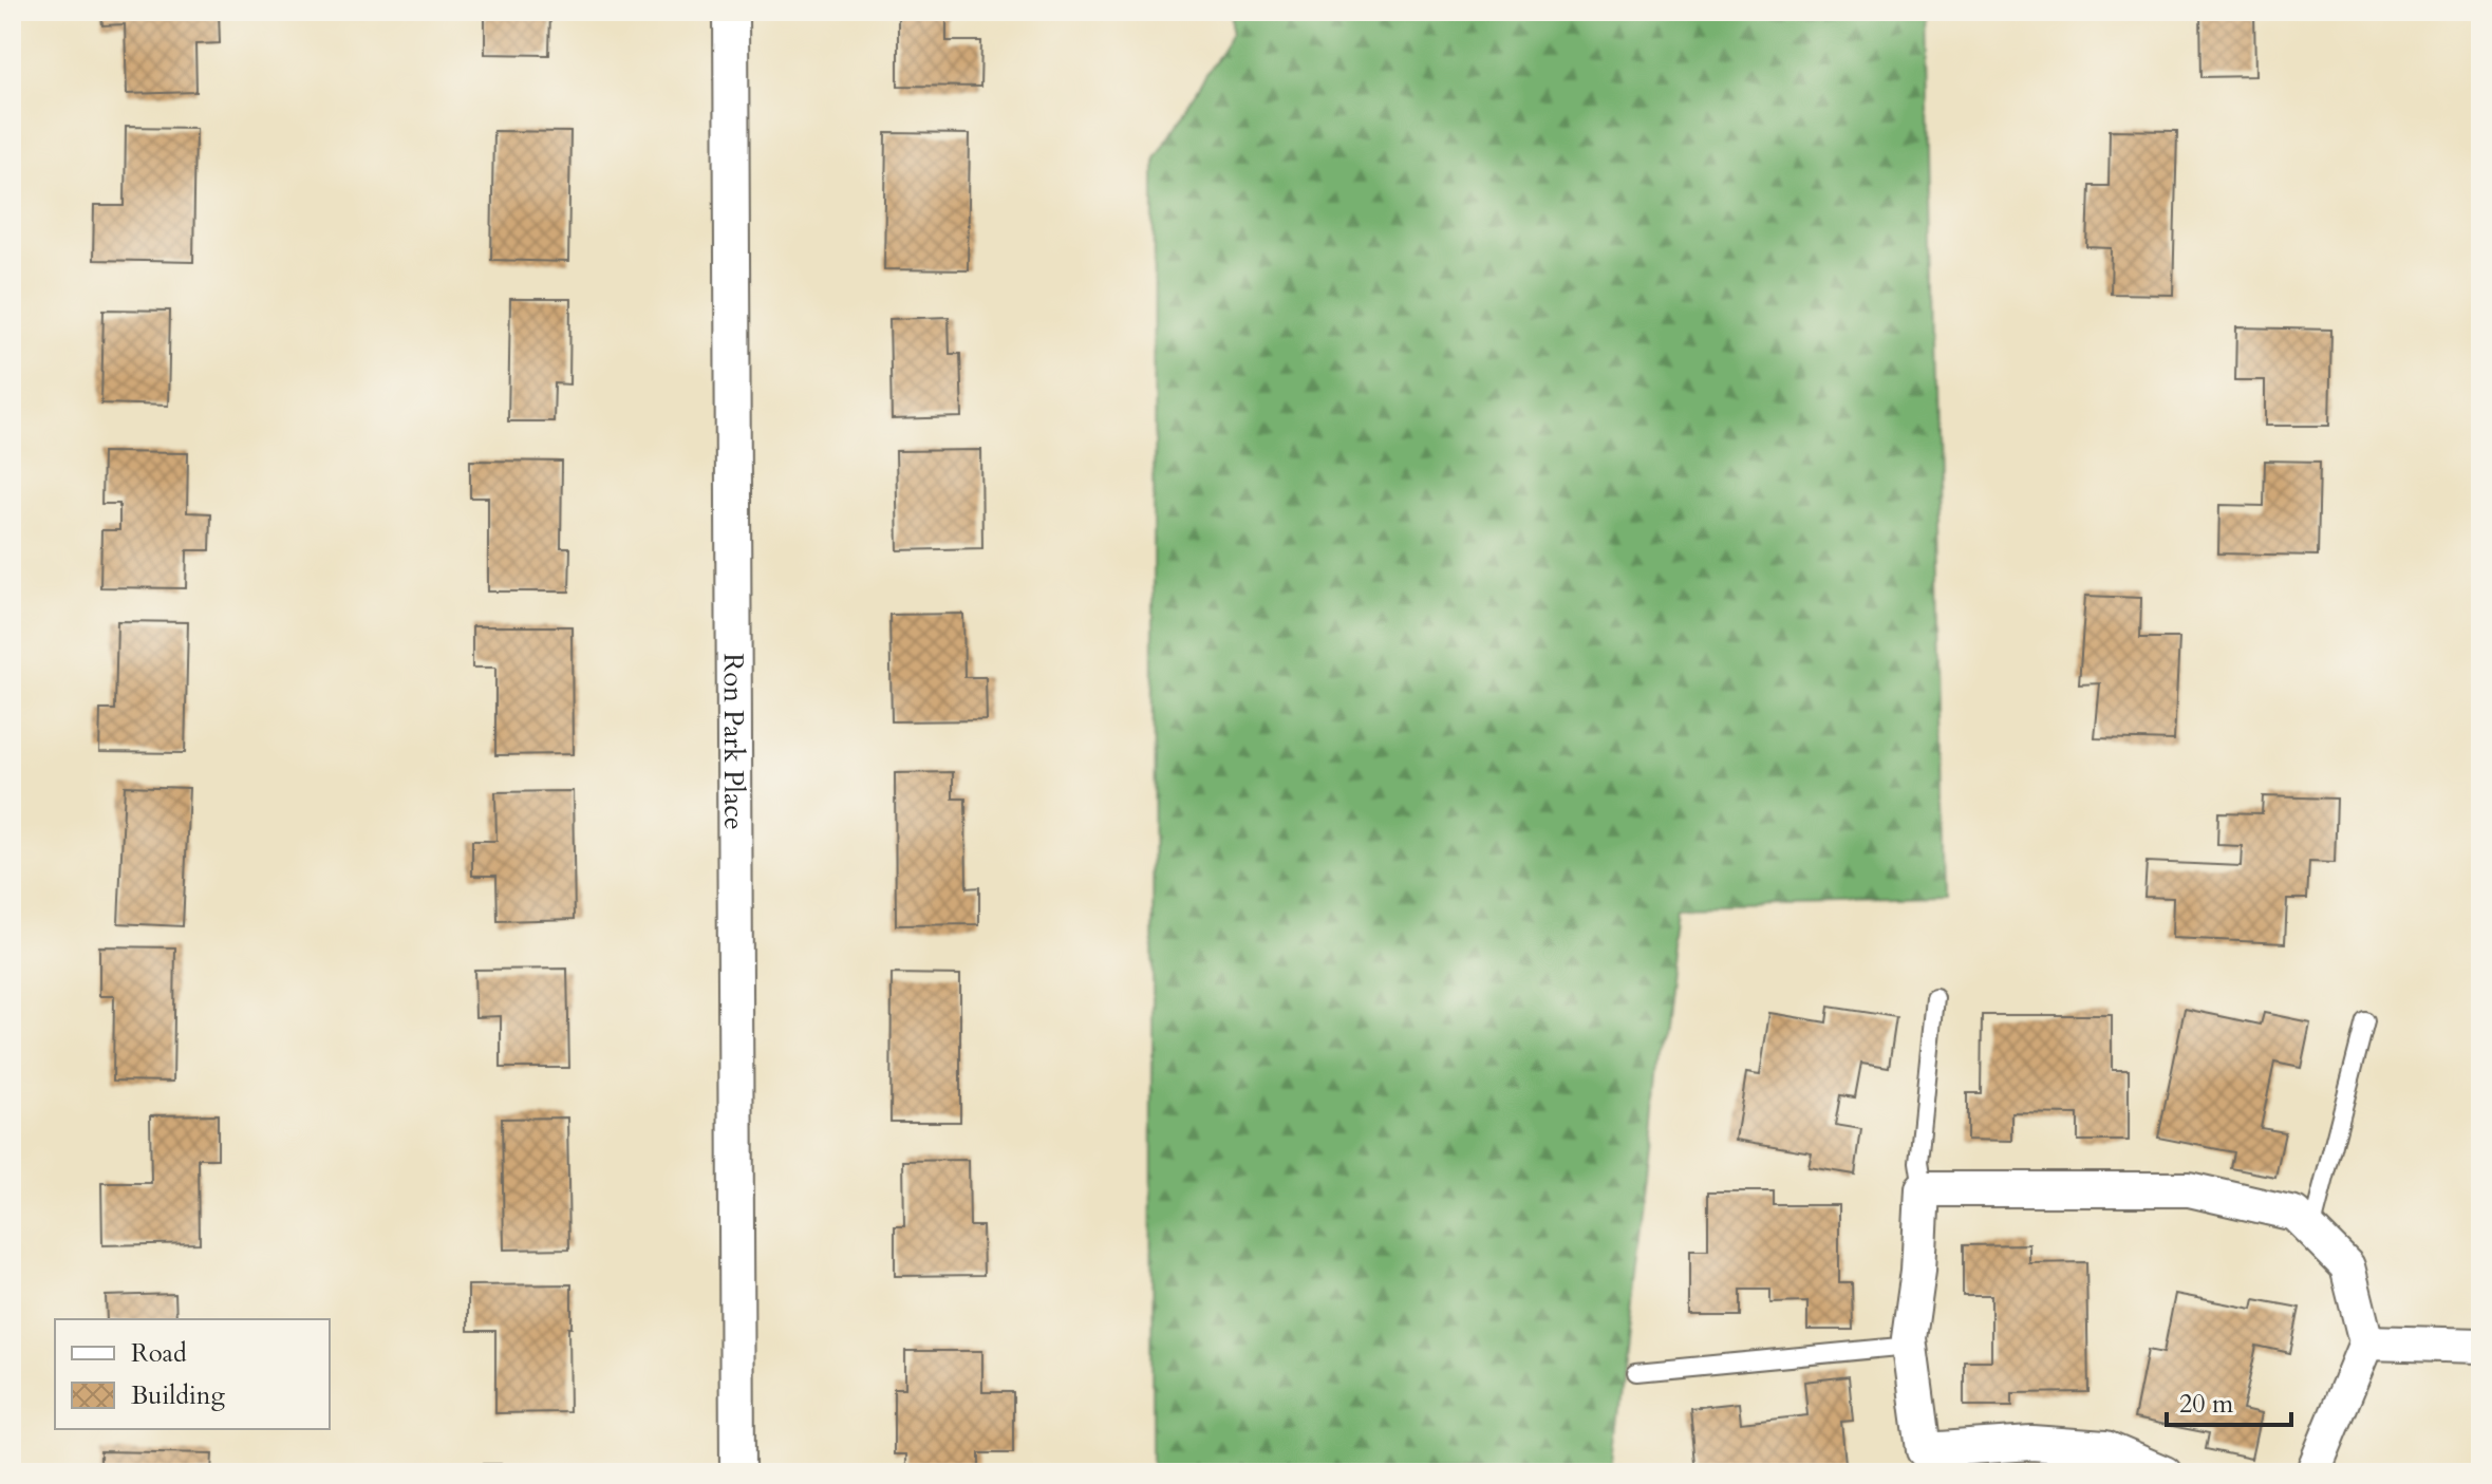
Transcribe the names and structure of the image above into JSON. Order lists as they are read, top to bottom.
{
  "streets": {
    "street": ["Ron Park Place"]
  },
  "legend": ["Road", "Building"],
  "scale_bar": "20 m"
}
